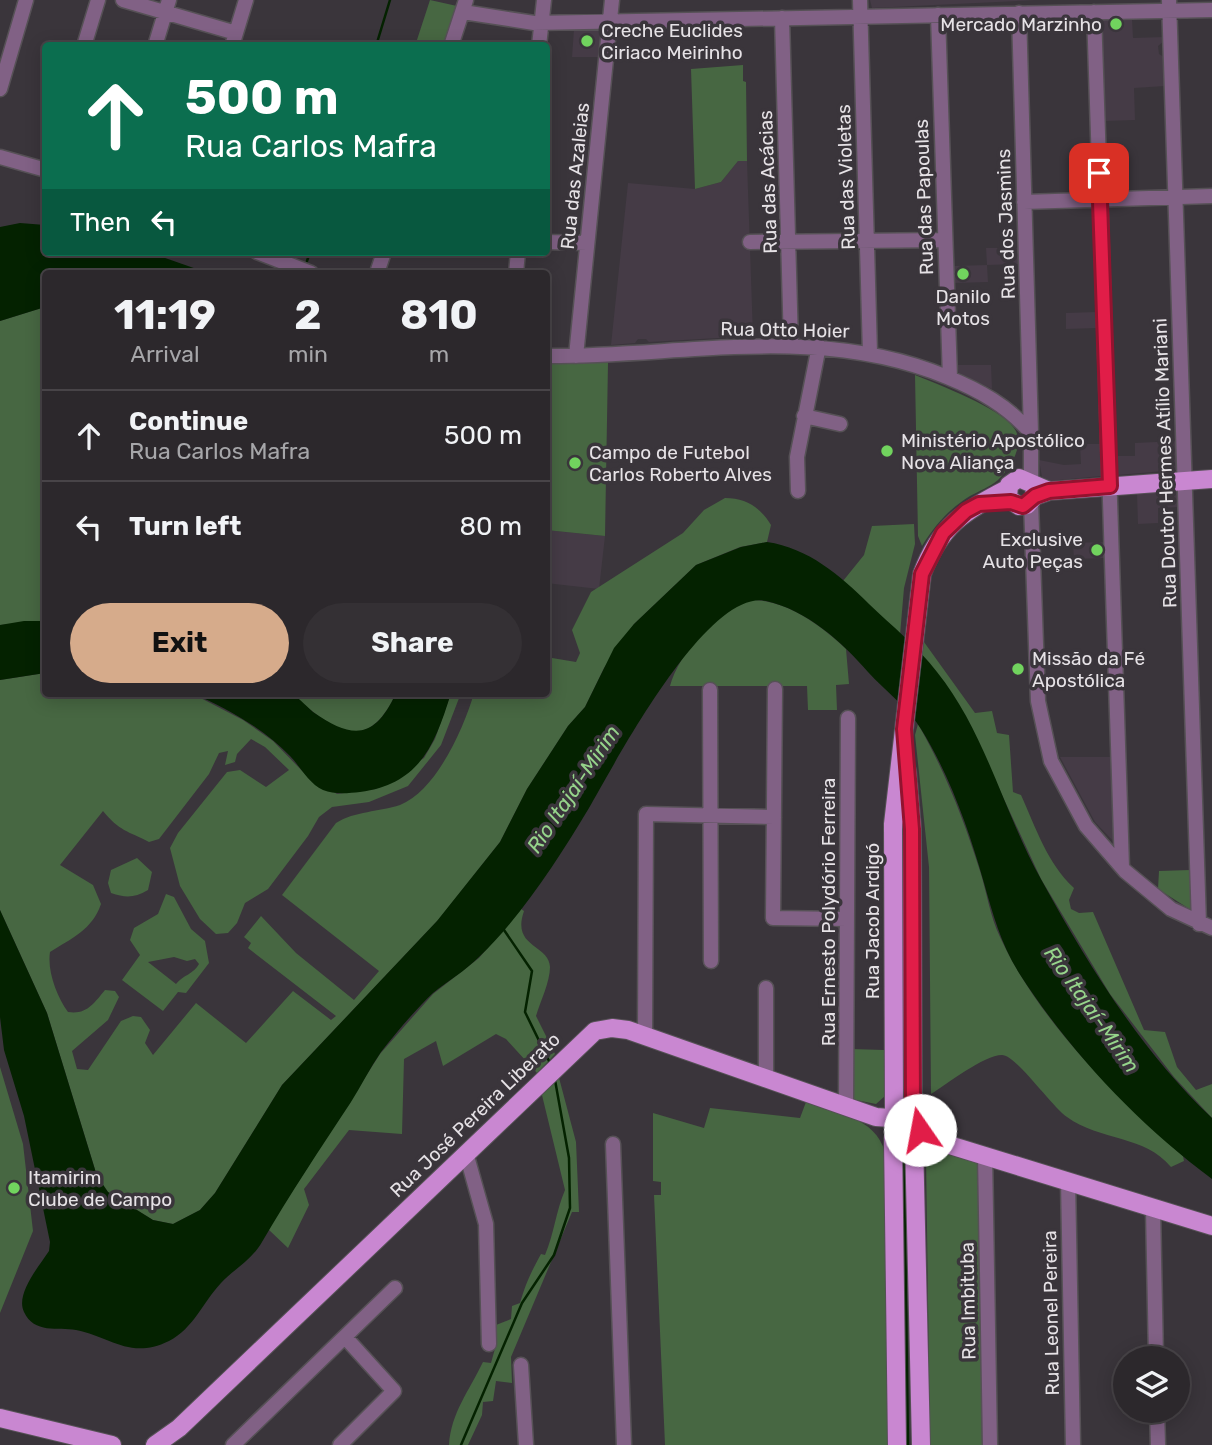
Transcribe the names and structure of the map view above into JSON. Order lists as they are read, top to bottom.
{
  "streets": {
    "main road": ["Rua Jacob Ardigó", "Rua José Pereira Liberato"],
    "street": [
      "Rua das Azaleias",
      "Rua das Violetas",
      "Rua das Acácias",
      "Rua das Papoulas",
      "Rua dos Jasmins",
      "Rua Otto Hoier",
      "Rua Doutor Hermes Atílio Mariani",
      "Rua Ernesto Polydório Ferreira",
      "Rua Imbituba",
      "Rua Leonel Pereira"
    ]
  },
  "crossings": [
    ["Rua das Azaleias", "Rua Otto Hoier"],
    ["Rua das Violetas", "Rua Otto Hoier"],
    ["Rua das Acácias", "Rua Otto Hoier"],
    ["Rua das Papoulas", "Rua Otto Hoier"],
    ["Rua dos Jasmins", "Rua Otto Hoier"],
    ["Rua Doutor Hermes Atílio Mariani", "Rua Jacob Ardigó"],
    ["Rua Ernesto Polydório Ferreira", "Rua José Pereira Liberato"],
    ["Rua Jacob Ardigó", "Rua José Pereira Liberato"]
  ],
  "water": ["Rio Itajaí-Mirim"],
  "places": [
    "Mercado Marzinho",
    "Creche Euclides Ciriaco Meirinho",
    "Danilo Motos",
    "Ministério Apostólico Nova Aliança",
    "Campo de Futebol Carlos Roberto Alves",
    "Exclusive Auto Peças",
    "Missão da Fé Apostólica",
    "Itamirim Clube de Campo"
  ],
  "page": {
    "turn": ["500 m", "Rua Carlos Mafra"],
    "then": "Then",
    "eta": [
      "11:19",
      "Arrival",
      "2",
      "min",
      "810",
      "m"
    ],
    "list": [
      {
        "name": "Continue",
        "note": "Rua Carlos Mafra",
        "value": "500 m"
      },
      {
        "name": "Turn left",
        "value": "80 m"
      }
    ],
    "buttons": ["Exit", "Share"]
  }
}
